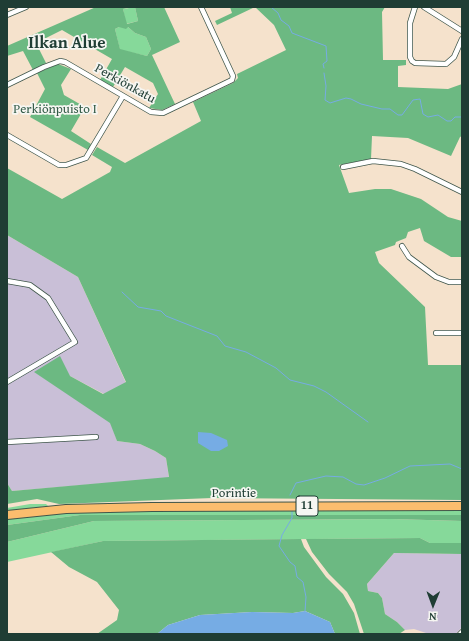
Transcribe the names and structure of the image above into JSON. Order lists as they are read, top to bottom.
{
  "streets": {
    "highway": ["Porintie", "11"],
    "street": ["Perkiönkatu"]
  },
  "districts": ["Ilkan Alue"],
  "parks": ["Perkiönpuisto I"],
  "north": "bottom"
}
